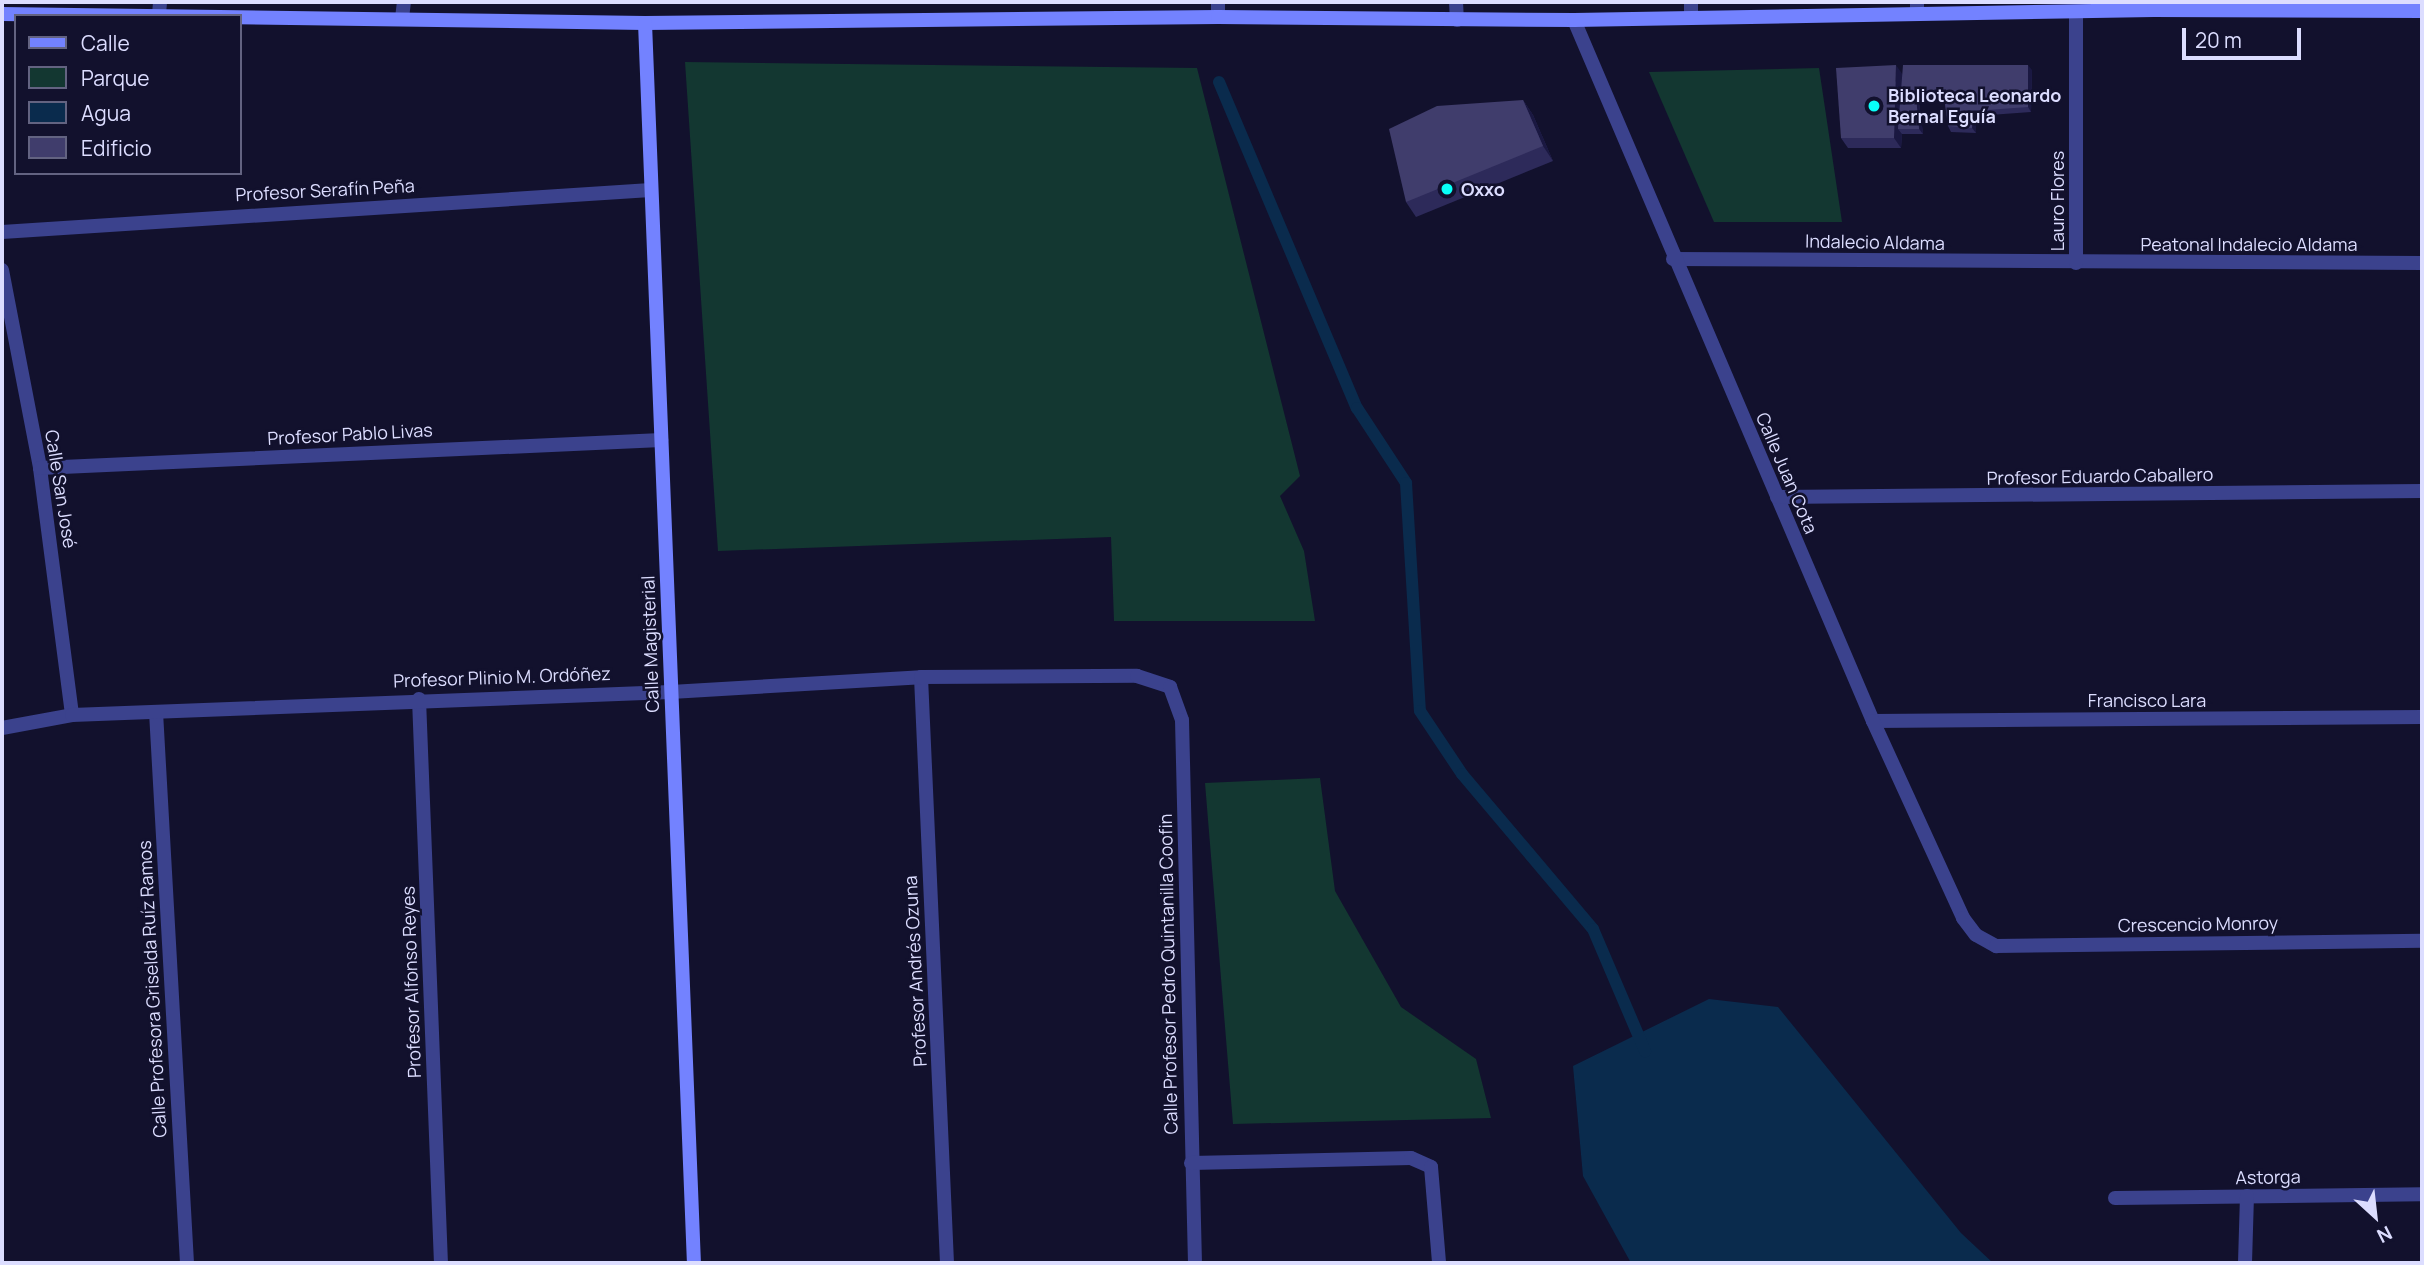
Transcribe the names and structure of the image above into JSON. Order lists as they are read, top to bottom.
{
  "streets": {
    "street": [
      "Profesor Serafín Peña",
      "Lauro Flores",
      "Indalecio Aldama",
      "Peatonal Indalecio Aldama",
      "Profesor Pablo Livas",
      "Calle Juan Cota",
      "Profesor Eduardo Caballero",
      "Calle San José",
      "Calle Magisterial",
      "Profesor Plinio M. Ordóñez",
      "Francisco Lara",
      "Crescencio Monroy",
      "Profesor Andrés Ozuna",
      "Calle Profesor Pedro Quintanilla Coofin",
      "Profesor Alfonso Reyes",
      "Calle Profesora Griselda Ruíz Ramos",
      "Astorga"
    ]
  },
  "crossings": [
    ["Profesor Serafín Peña", "Calle Magisterial"],
    ["Lauro Flores", "Indalecio Aldama"],
    ["Lauro Flores", "Peatonal Indalecio Aldama"],
    ["Indalecio Aldama", "Peatonal Indalecio Aldama"],
    ["Indalecio Aldama", "Calle Juan Cota"],
    ["Profesor Pablo Livas", "Calle San José"],
    ["Profesor Pablo Livas", "Calle Magisterial"],
    ["Calle Juan Cota", "Profesor Eduardo Caballero"],
    ["Calle Juan Cota", "Francisco Lara"],
    ["Calle Juan Cota", "Crescencio Monroy"],
    ["Calle San José", "Profesor Plinio M. Ordóñez"],
    ["Calle Magisterial", "Profesor Plinio M. Ordóñez"],
    ["Profesor Plinio M. Ordóñez", "Profesor Andrés Ozuna"],
    ["Profesor Plinio M. Ordóñez", "Calle Profesor Pedro Quintanilla Coofin"],
    ["Profesor Plinio M. Ordóñez", "Profesor Alfonso Reyes"],
    ["Profesor Plinio M. Ordóñez", "Calle Profesora Griselda Ruíz Ramos"]
  ],
  "places": ["Biblioteca Leonardo Bernal Eguía", "Oxxo"],
  "legend": [
    "Calle",
    "Parque",
    "Agua",
    "Edificio"
  ],
  "scale_bar": "20 m",
  "north": "bottom right"
}
